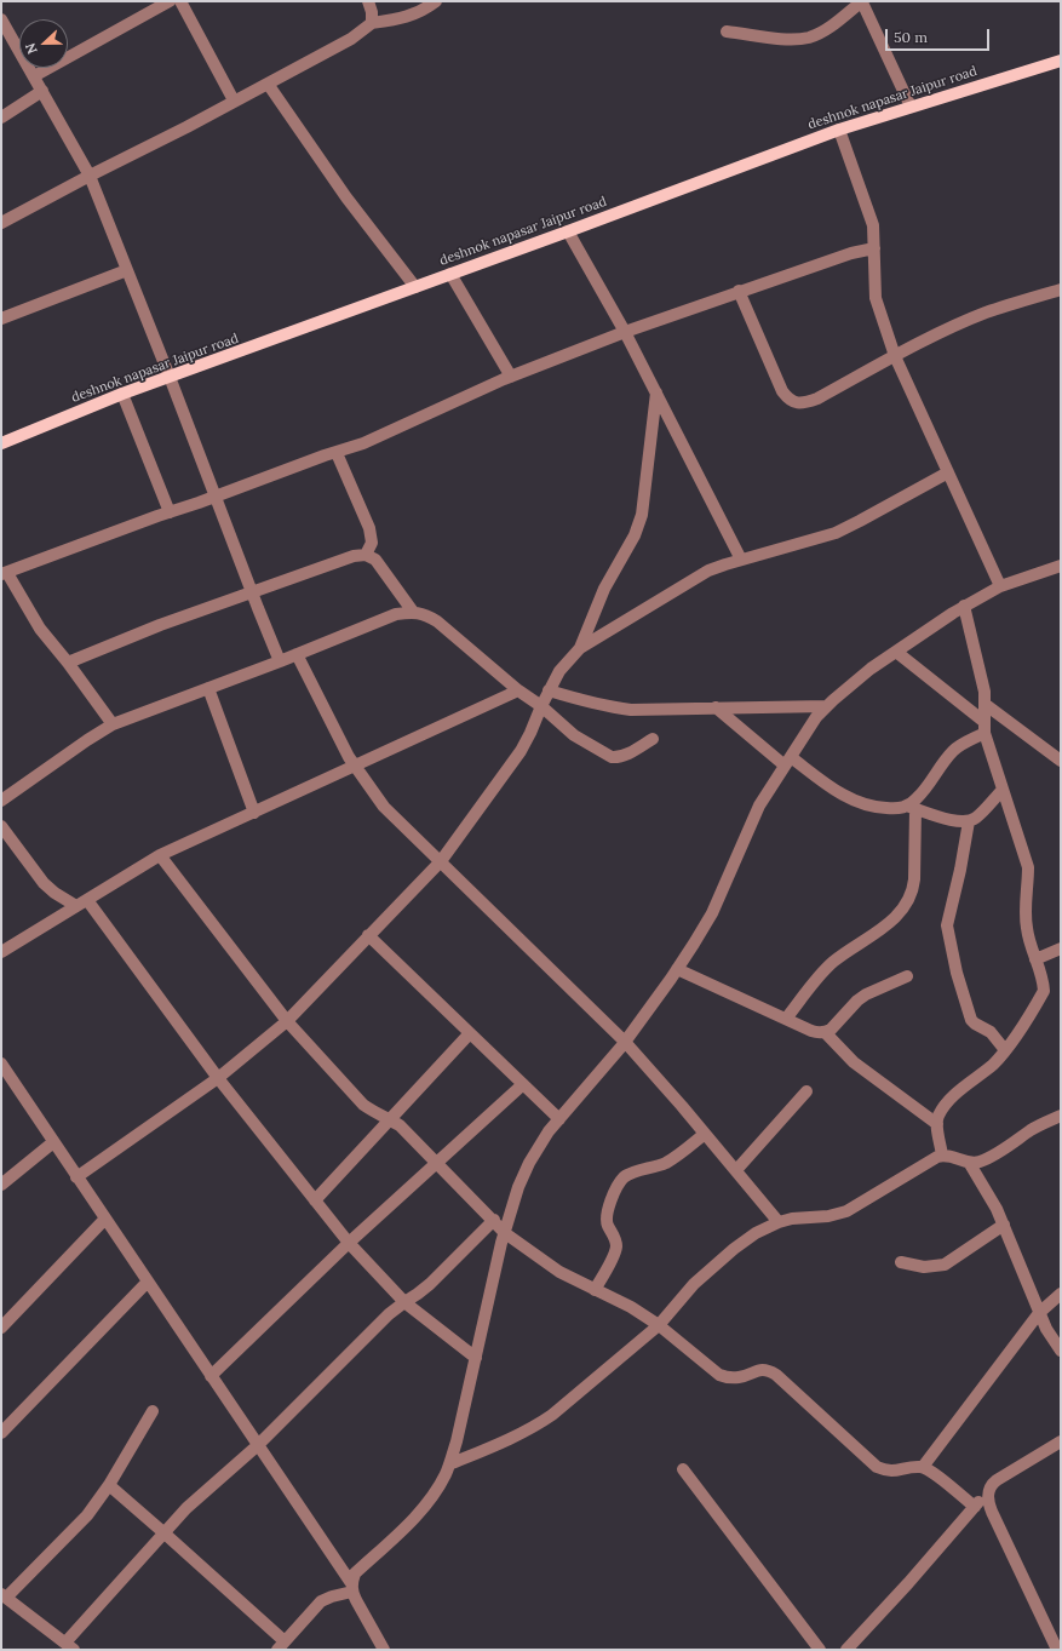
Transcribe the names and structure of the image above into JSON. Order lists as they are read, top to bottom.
{
  "streets": {
    "main road": ["deshnok napasar Jaipur road"]
  },
  "scale_bar": "50 m",
  "north": "left"
}
